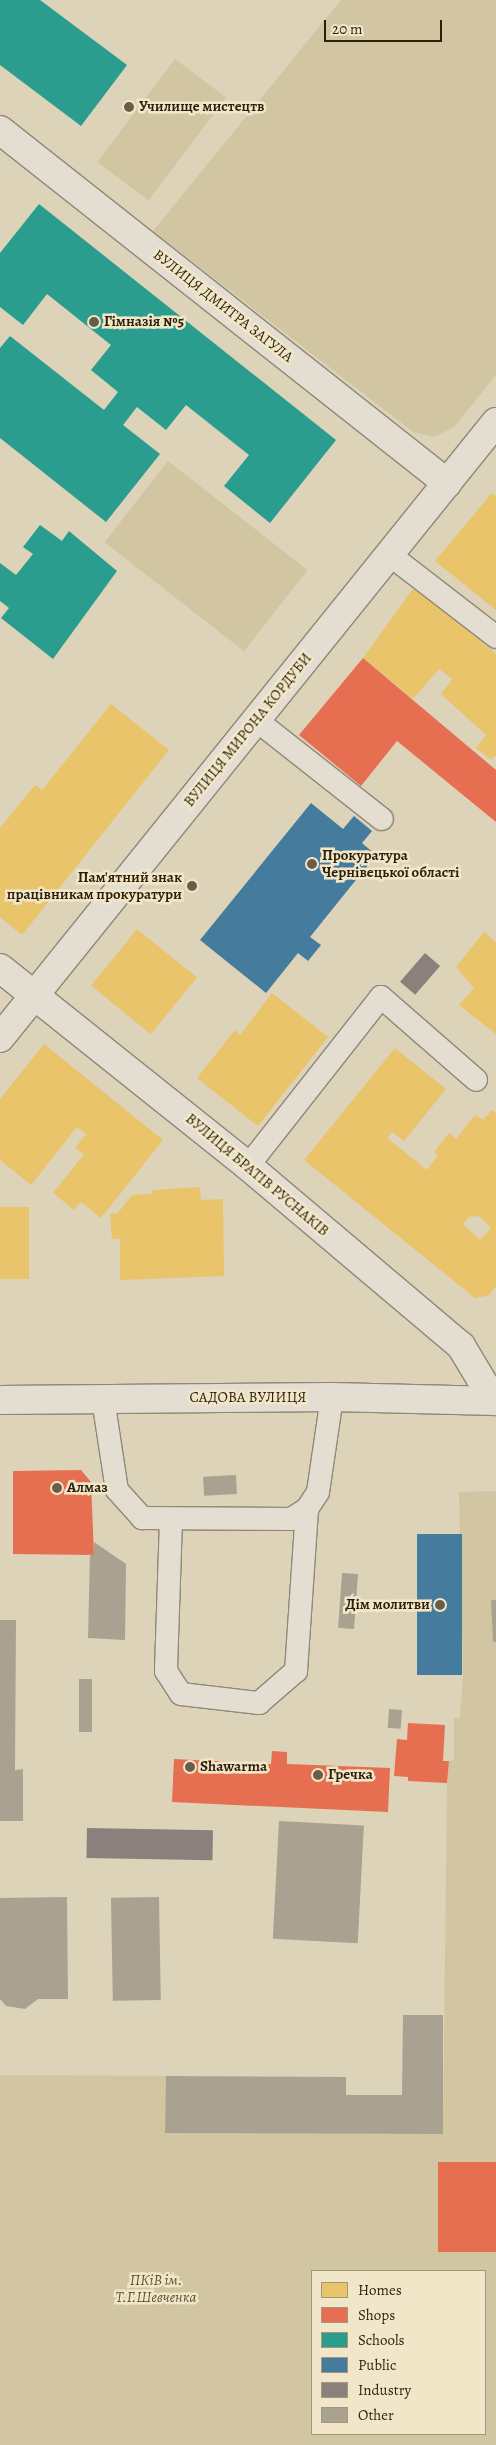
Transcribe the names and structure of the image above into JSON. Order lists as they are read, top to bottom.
{
  "streets": {
    "street": [
      "ВУЛИЦЯ ДМИТРА ЗАГУЛА",
      "ВУЛИЦЯ МИРОНА КОРДУБИ",
      "ВУЛИЦЯ БРАТІВ РУСНАКІВ",
      "САДОВА ВУЛИЦЯ"
    ]
  },
  "crossings": [
    ["ВУЛИЦЯ ДМИТРА ЗАГУЛА", "ВУЛИЦЯ МИРОНА КОРДУБИ"],
    ["ВУЛИЦЯ МИРОНА КОРДУБИ", "ВУЛИЦЯ БРАТІВ РУСНАКІВ"],
    ["ВУЛИЦЯ БРАТІВ РУСНАКІВ", "САДОВА ВУЛИЦЯ"]
  ],
  "parks": ["ПКіВ ім. Т.Г.Шевченка"],
  "places": [
    "Училище мистецтв",
    "Гімназія №5",
    "Прокуратура Чернівецької області",
    "Пам'ятний знак працівникам прокуратури",
    "Алмаз",
    "Дім молитви",
    "Shawarma",
    "Гречка"
  ],
  "legend": [
    "Homes",
    "Shops",
    "Schools",
    "Public",
    "Industry",
    "Other"
  ],
  "scale_bar": "20 m"
}
